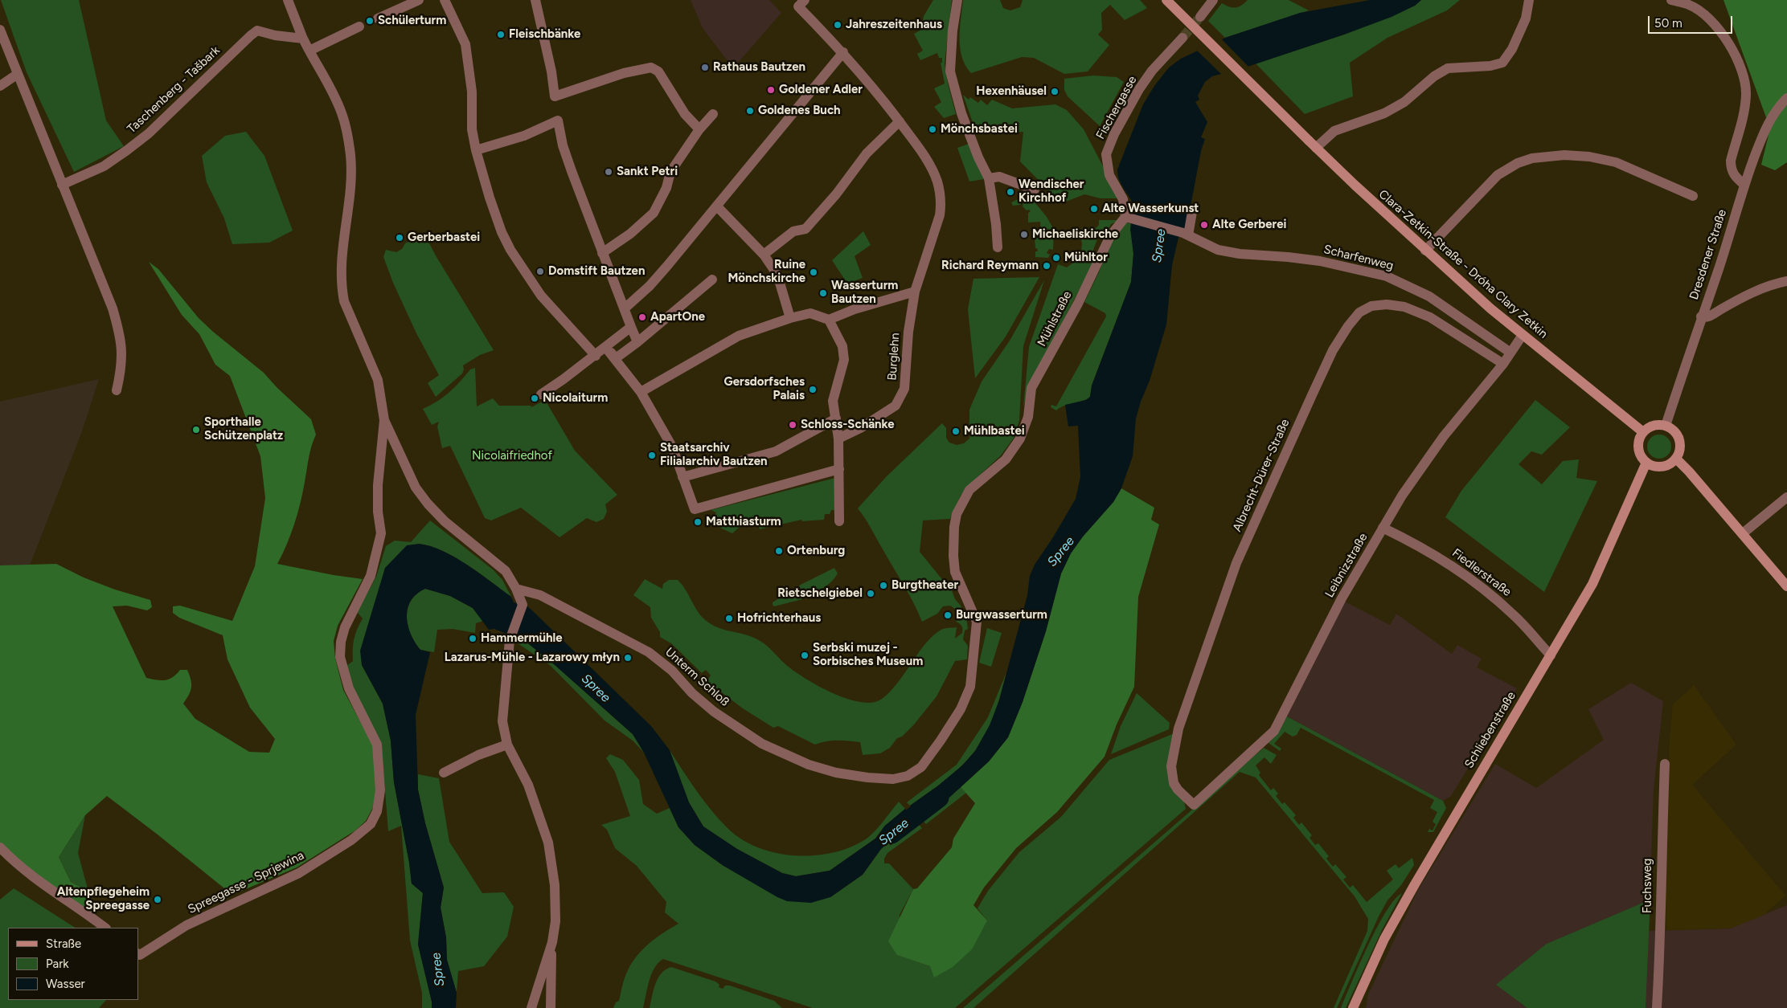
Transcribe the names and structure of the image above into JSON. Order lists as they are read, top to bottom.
{
  "streets": {
    "main road": ["Clara-Zetkin-Straße - Dróha Clary Zetkin", "Schliebenstraße"],
    "street": [
      "Taschenberg - Tašbark",
      "Fischergasse",
      "Dresdener Straße",
      "Scharfenweg",
      "Mühlstraße",
      "Burglehn",
      "Albrecht-Dürer-Straße",
      "Leibnizstraße",
      "Fiedlerstraße",
      "Unterm Schloß",
      "Spreegasse - Sprjewina",
      "Fuchsweg"
    ]
  },
  "crossings": [
    ["Fischergasse", "Scharfenweg"],
    ["Fischergasse", "Mühlstraße"],
    ["Dresdener Straße", "Clara-Zetkin-Straße - Dróha Clary Zetkin"],
    ["Dresdener Straße", "Schliebenstraße"],
    ["Scharfenweg", "Mühlstraße"],
    ["Scharfenweg", "Leibnizstraße"],
    ["Clara-Zetkin-Straße - Dróha Clary Zetkin", "Leibnizstraße"],
    ["Clara-Zetkin-Straße - Dróha Clary Zetkin", "Schliebenstraße"],
    ["Mühlstraße", "Unterm Schloß"],
    ["Albrecht-Dürer-Straße", "Leibnizstraße"],
    ["Leibnizstraße", "Fiedlerstraße"],
    ["Fiedlerstraße", "Schliebenstraße"]
  ],
  "water": ["Spree"],
  "parks": ["Nicolaifriedhof"],
  "places": [
    "Schülerturm",
    "Jahreszeitenhaus",
    "Fleischbänke",
    "Rathaus Bautzen",
    "Goldener Adler",
    "Hexenhäusel",
    "Goldenes Buch",
    "Mönchsbastei",
    "Sankt Petri",
    "Wendischer Kirchhof",
    "Alte Wasserkunst",
    "Alte Gerberei",
    "Michaeliskirche",
    "Gerberbastei",
    "Mühltor",
    "Richard Reymann",
    "Domstift Bautzen",
    "Ruine Mönchskirche",
    "Wasserturm Bautzen",
    "ApartOne",
    "Gersdorfsches Palais",
    "Nicolaiturm",
    "Schloss-Schänke",
    "Sporthalle Schützenplatz",
    "Mühlbastei",
    "Staatsarchiv Filialarchiv Bautzen",
    "Matthiasturm",
    "Ortenburg",
    "Burgtheater",
    "Rietschelgiebel",
    "Burgwasserturm",
    "Hofrichterhaus",
    "Hammermühle",
    "Serbski muzej - Sorbisches Museum",
    "Lazarus-Mühle - Lazarowy młyn",
    "Altenpflegeheim Spreegasse"
  ],
  "legend": ["Straße", "Park", "Wasser"],
  "scale_bar": "50 m"
}
